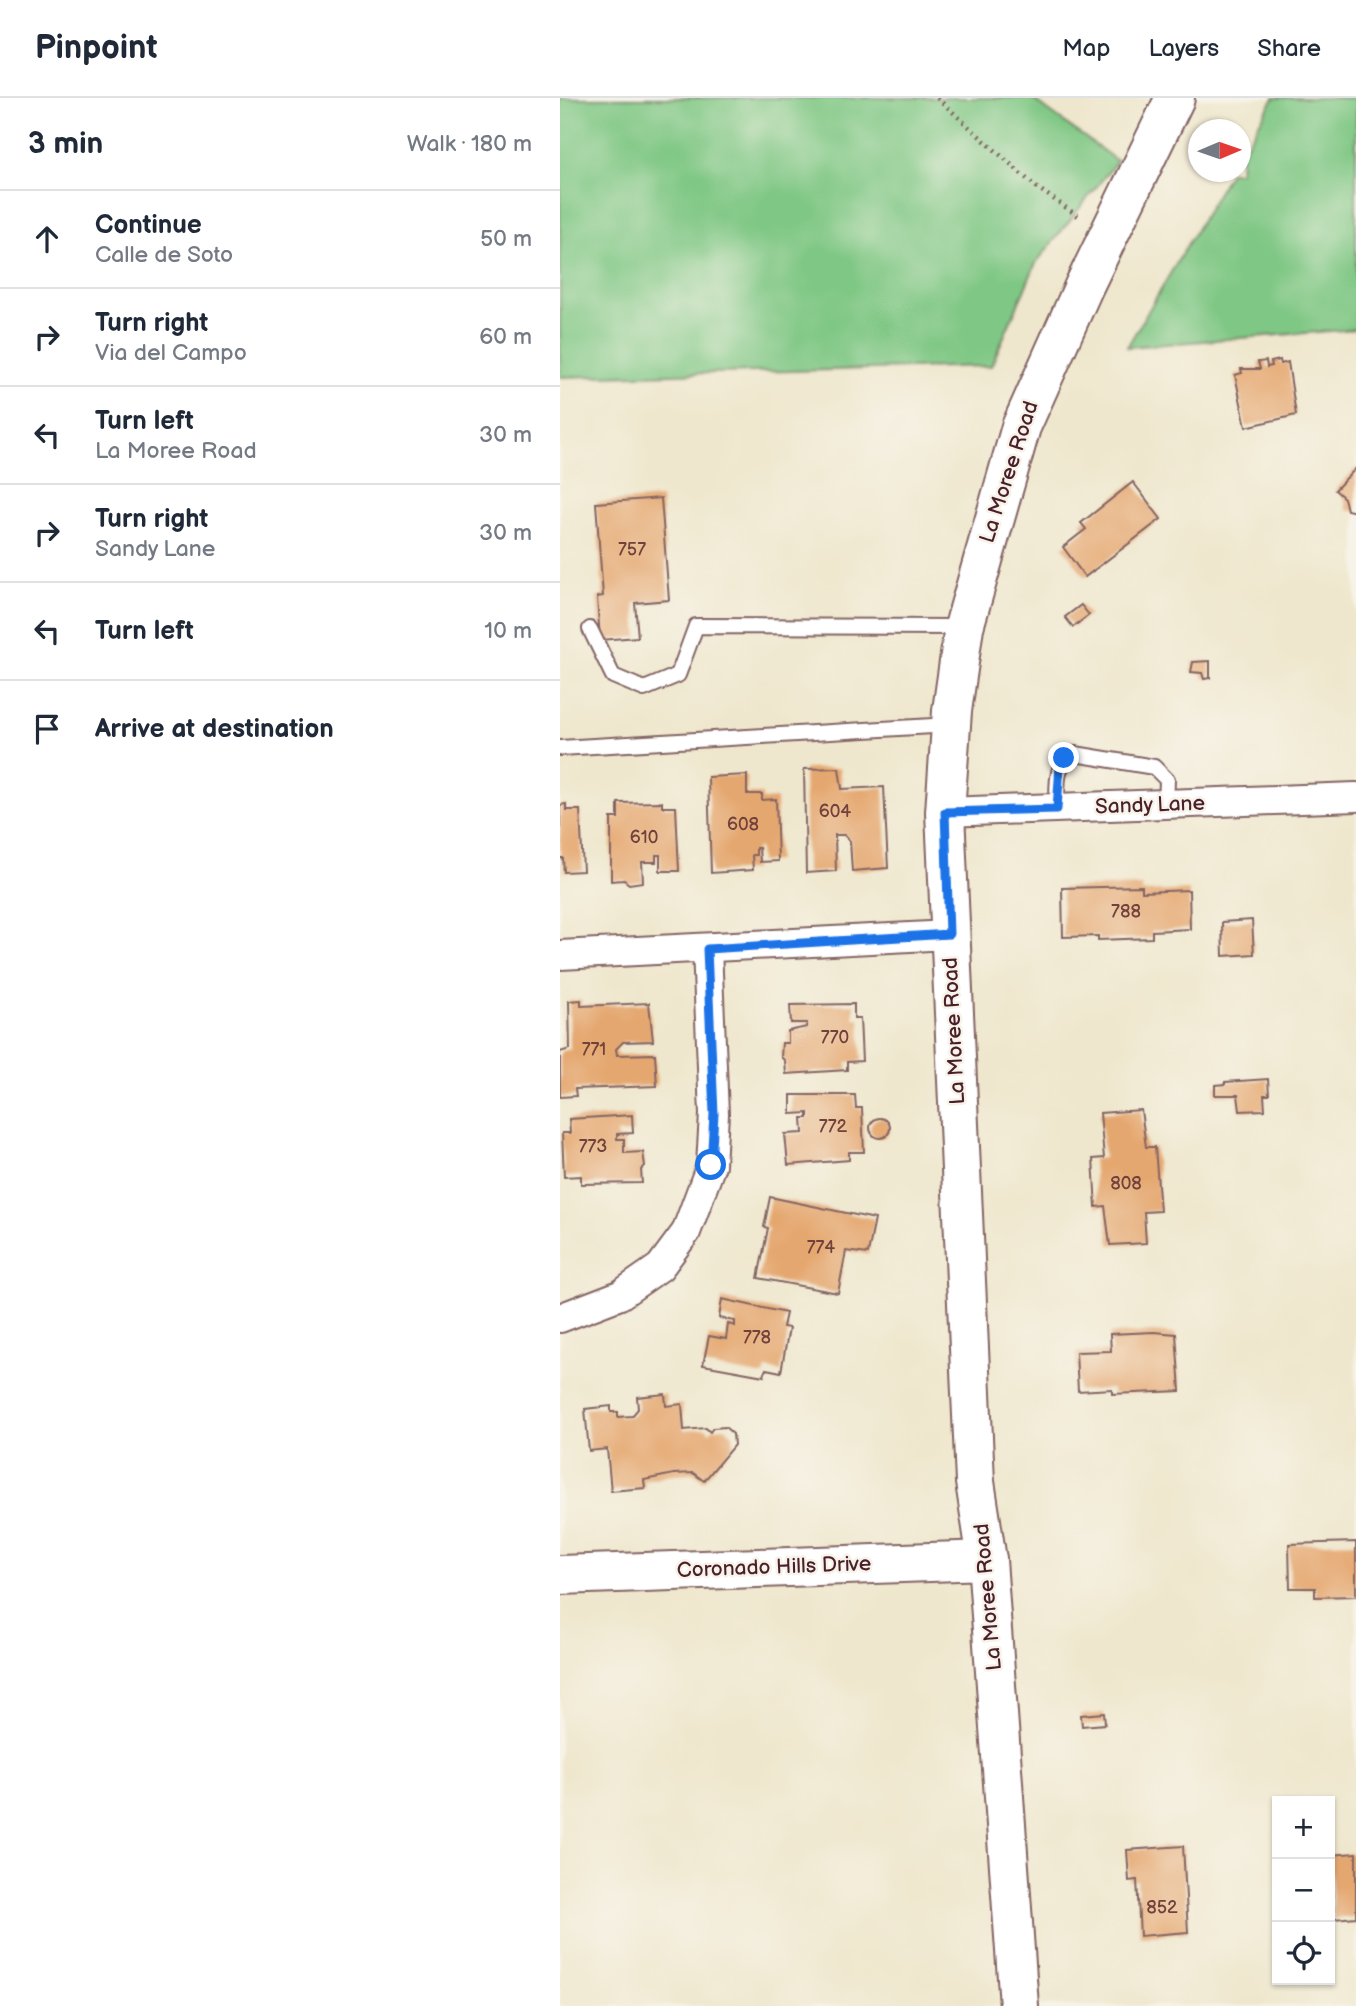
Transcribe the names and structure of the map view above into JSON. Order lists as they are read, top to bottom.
{
  "streets": {
    "street": ["La Moree Road", "Sandy Lane", "Coronado Hills Drive"]
  },
  "crossings": [
    ["La Moree Road", "Sandy Lane"],
    ["La Moree Road", "Coronado Hills Drive"]
  ],
  "house_numbers": [
    "757",
    "604",
    "608",
    "610",
    "788",
    "770",
    "771",
    "772",
    "773",
    "808",
    "774",
    "778",
    "852"
  ],
  "north": "right",
  "page": {
    "header": "Pinpoint",
    "nav": ["Map", "Layers", "Share"],
    "heading": ["3 min", "Walk · 180 m"],
    "list": [
      ["Continue", "Calle de Soto", "50 m"],
      ["Turn right", "Via del Campo", "60 m"],
      ["Turn left", "La Moree Road", "30 m"],
      ["Turn right", "Sandy Lane", "30 m"],
      ["Turn left", "10 m"],
      "Arrive at destination"
    ],
    "map_buttons": ["+", "−"]
  }
}
